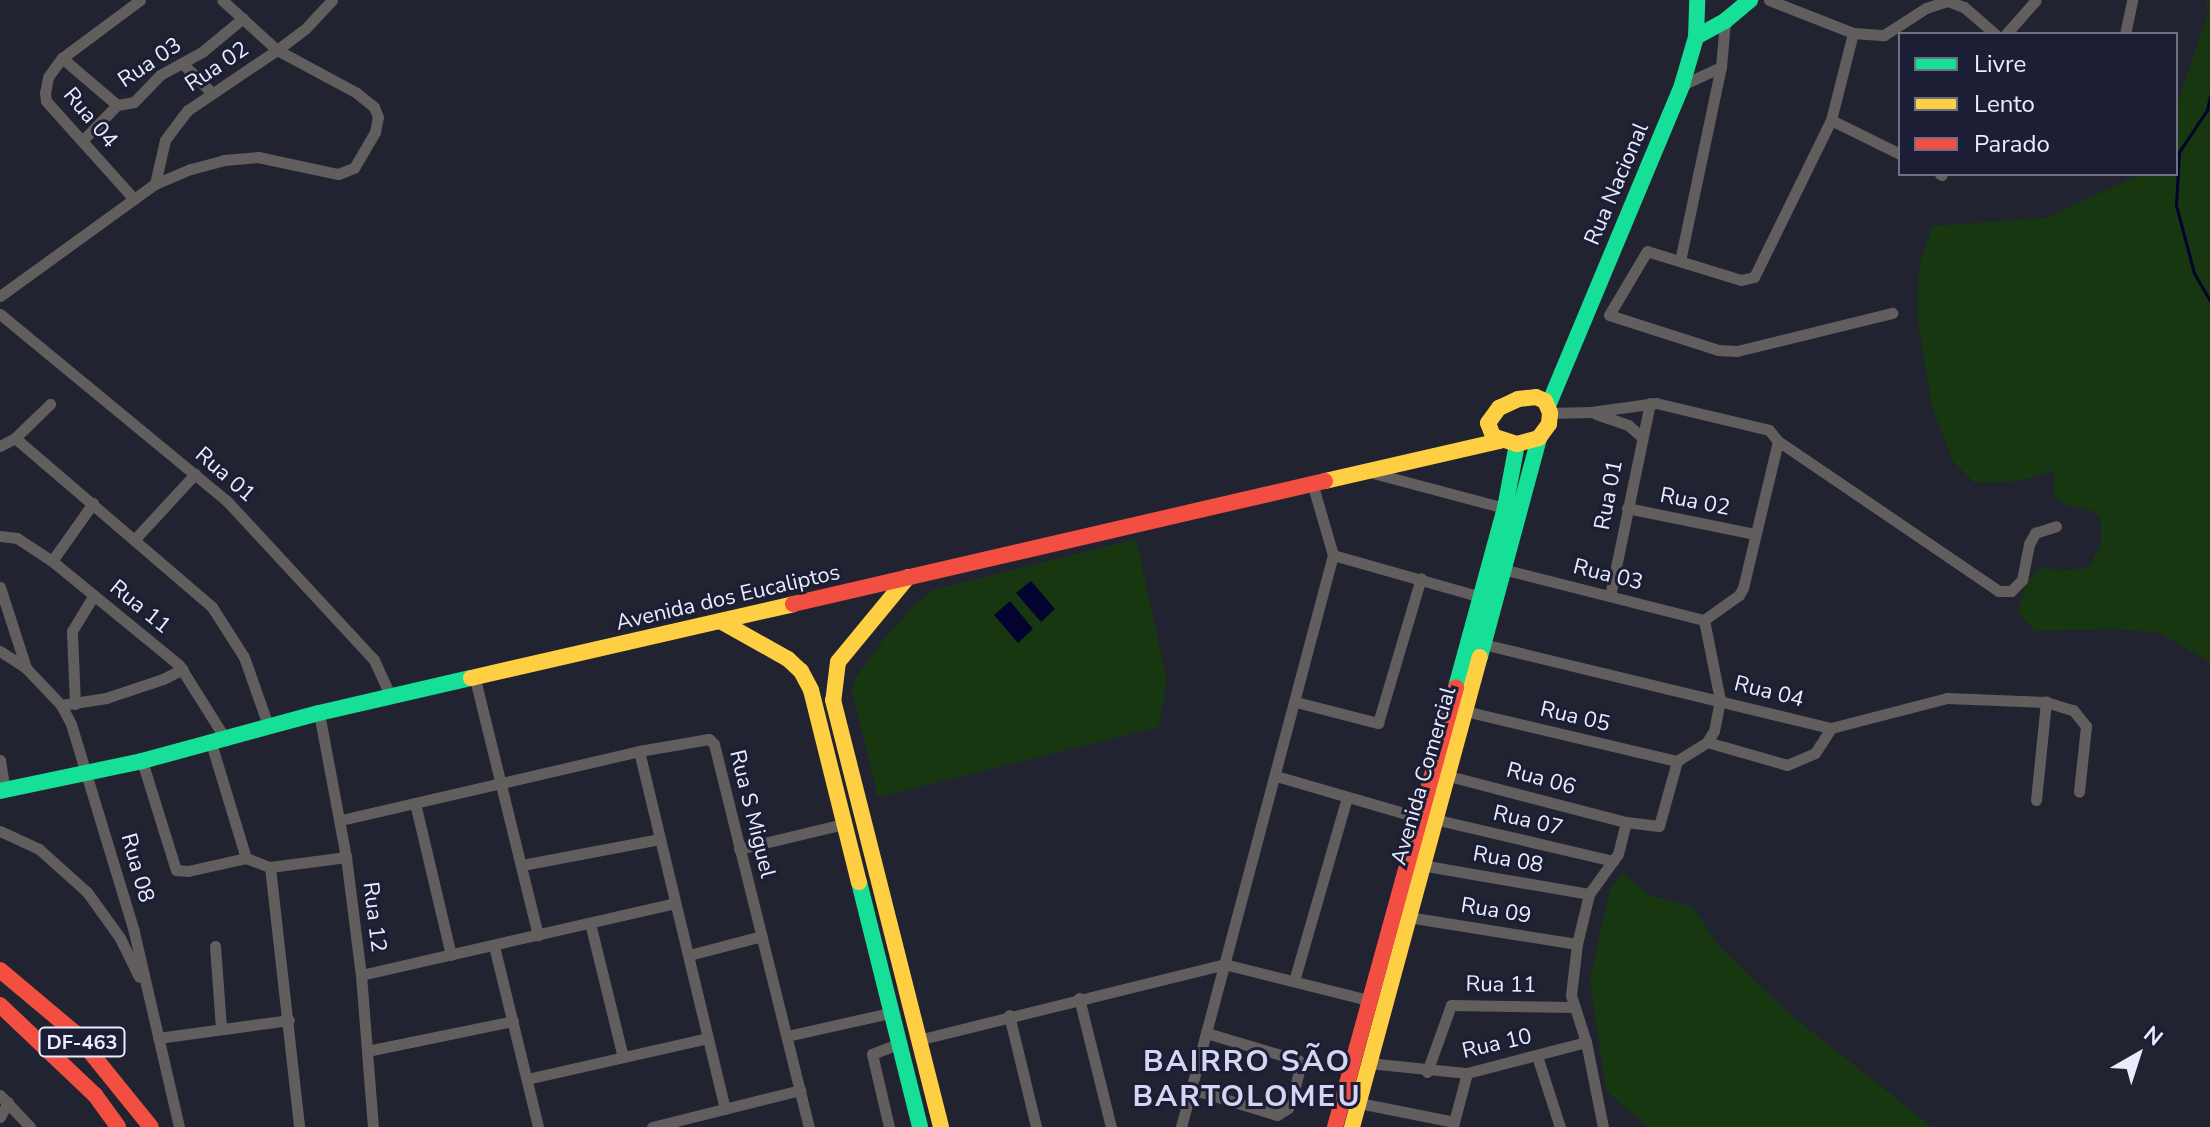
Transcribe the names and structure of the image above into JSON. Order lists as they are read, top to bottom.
{
  "streets": {
    "street": [
      "Rua 03",
      "Rua 02",
      "Rua 04",
      "Rua Nacional",
      "Rua 01",
      "Avenida dos Eucaliptos",
      "Rua 11",
      "Rua 05",
      "Avenida Comercial",
      "Rua 06",
      "Rua S Miguel",
      "Rua 07",
      "Rua 08",
      "Rua 09",
      "Rua 12",
      "DF-463",
      "Rua 10"
    ]
  },
  "crossings": [
    ["Rua 03", "Rua 04"],
    ["Rua 03", "Rua 01"],
    ["Rua 03", "Avenida Comercial"],
    ["Rua 02", "Rua 01"],
    ["Rua 04", "Avenida Comercial"],
    ["Rua Nacional", "Avenida dos Eucaliptos"],
    ["Rua Nacional", "Avenida Comercial"],
    ["Rua 01", "Avenida dos Eucaliptos"],
    ["Avenida dos Eucaliptos", "Rua 11"],
    ["Avenida dos Eucaliptos", "Avenida Comercial"],
    ["Avenida dos Eucaliptos", "Rua 08"],
    ["Avenida dos Eucaliptos", "Rua 12"],
    ["Rua 11", "Rua 10"],
    ["Rua 05", "Avenida Comercial"],
    ["Rua 05", "Rua 06"],
    ["Avenida Comercial", "Rua 06"],
    ["Avenida Comercial", "Rua 07"],
    ["Avenida Comercial", "Rua 08"],
    ["Avenida Comercial", "Rua 09"],
    ["Avenida Comercial", "Rua 10"],
    ["Rua S Miguel", "Rua 12"]
  ],
  "districts": ["BAIRRO SÃO BARTOLOMEU"],
  "legend": ["Livre", "Lento", "Parado"],
  "north": "top right"
}
